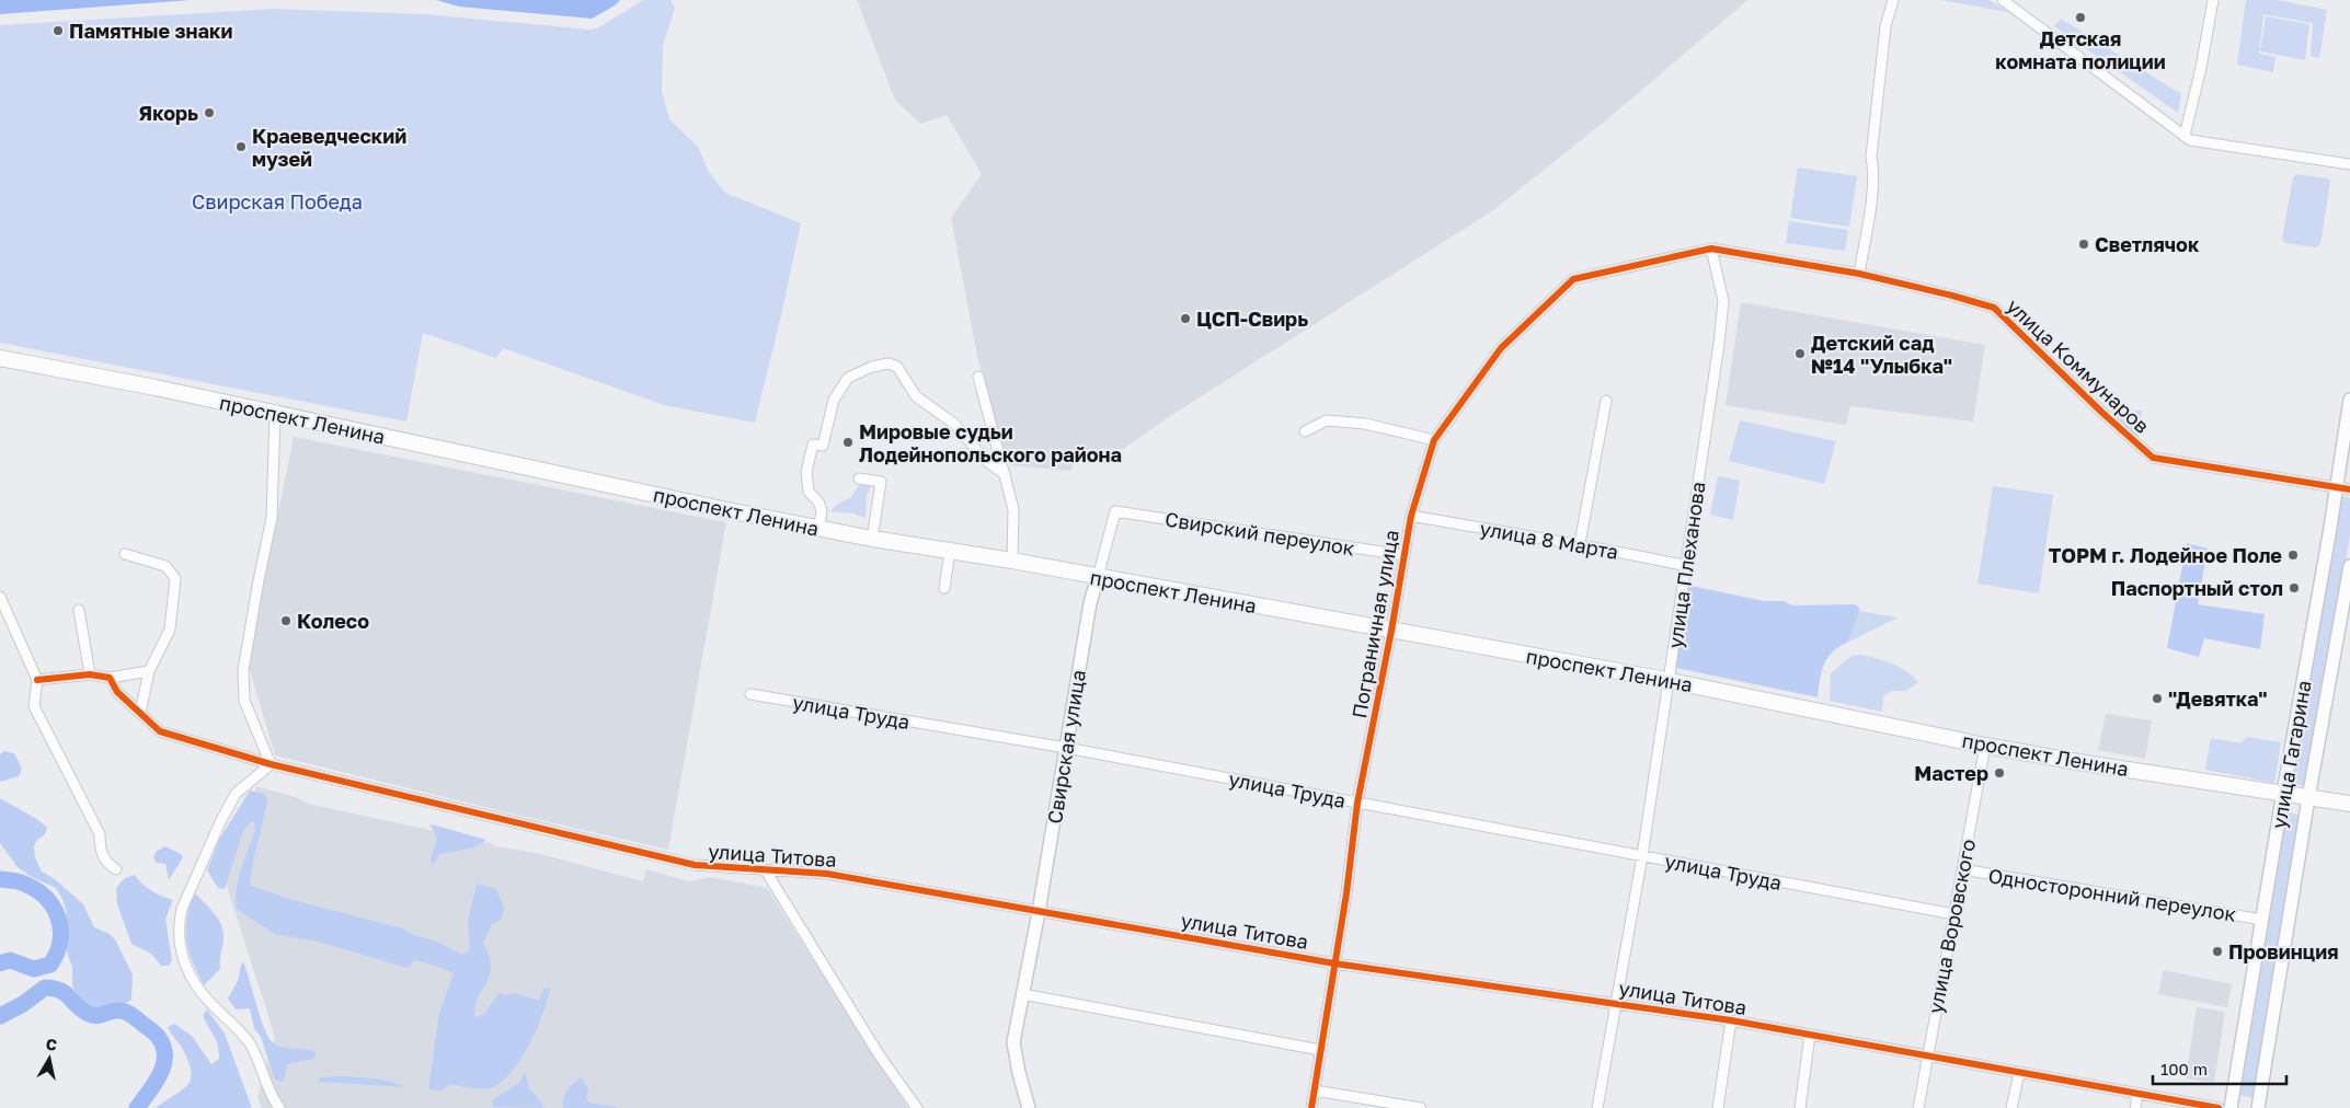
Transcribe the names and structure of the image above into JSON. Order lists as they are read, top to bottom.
{
  "streets": {
    "main road": ["проспект Ленина"],
    "street": [
      "улица Коммунаров",
      "Свирский переулок",
      "улица 8 Марта",
      "улица Плеханова",
      "Пограничная улица",
      "улица Труда",
      "Свирская улица",
      "улица Гагарина",
      "улица Титова",
      "Односторонний переулок",
      "улица Воровского"
    ]
  },
  "crossings": [
    ["улица Коммунаров", "улица Плеханова"],
    ["улица Коммунаров", "Пограничная улица"],
    ["улица Коммунаров", "улица Гагарина"],
    ["проспект Ленина", "улица Плеханова"],
    ["проспект Ленина", "Пограничная улица"],
    ["проспект Ленина", "Свирская улица"],
    ["проспект Ленина", "улица Гагарина"],
    ["проспект Ленина", "улица Воровского"],
    ["Свирский переулок", "Пограничная улица"],
    ["Свирский переулок", "Свирская улица"],
    ["улица 8 Марта", "улица Плеханова"],
    ["улица 8 Марта", "Пограничная улица"],
    ["улица Плеханова", "улица Труда"],
    ["улица Плеханова", "улица Титова"],
    ["Пограничная улица", "улица Труда"],
    ["Пограничная улица", "улица Титова"],
    ["улица Труда", "Свирская улица"],
    ["улица Труда", "улица Воровского"],
    ["Свирская улица", "улица Титова"],
    ["улица Гагарина", "Односторонний переулок"],
    ["улица Титова", "улица Воровского"],
    ["Односторонний переулок", "улица Воровского"]
  ],
  "parks": ["Свирская Победа"],
  "places": [
    "Детская комната полиции",
    "Памятные знаки",
    "Якорь",
    "Краеведческий музей",
    "Светлячок",
    "ЦСП-Свирь",
    "Детский сад №14 \"Улыбка\"",
    "Мировые судьи Лодейнопольского района",
    "ТОРМ г. Лодейное Поле",
    "Паспортный стол",
    "Колесо",
    "\"Девятка\"",
    "Мастер",
    "Провинция"
  ],
  "scale_bar": "100 m",
  "north": "top"
}
